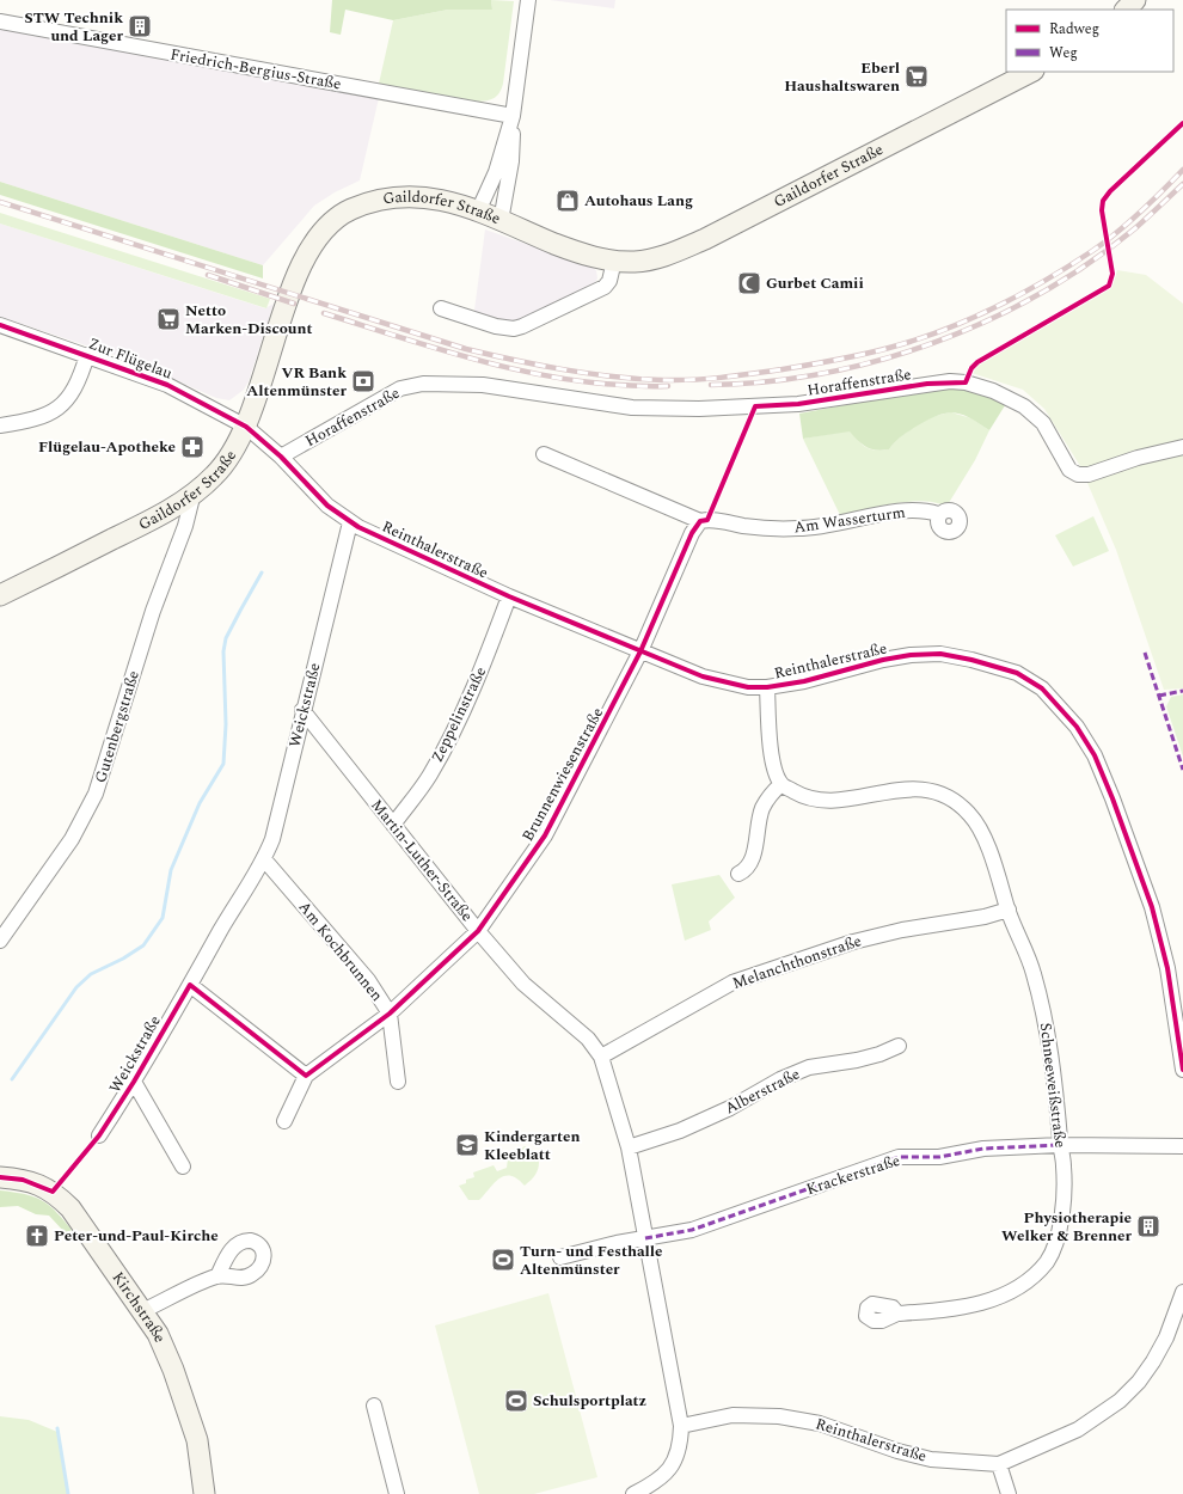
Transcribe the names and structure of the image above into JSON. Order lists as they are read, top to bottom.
{
  "streets": {
    "main road": ["Gaildorfer Straße", "Kirchstraße"],
    "street": [
      "Friedrich-Bergius-Straße",
      "Zur Flügelau",
      "Horaffenstraße",
      "Am Wasserturm",
      "Reinthalerstraße",
      "Weickstraße",
      "Zeppelinstraße",
      "Gutenbergstraße",
      "Brunnenwiesenstraße",
      "Martin-Luther-Straße",
      "Am Kochbrunnen",
      "Melanchthonstraße",
      "Schneeweißstraße",
      "Alberstraße",
      "Krackerstraße"
    ]
  },
  "crossings": [
    ["Gaildorfer Straße", "Zur Flügelau"],
    ["Gaildorfer Straße", "Reinthalerstraße"],
    ["Gaildorfer Straße", "Gutenbergstraße"],
    ["Zur Flügelau", "Reinthalerstraße"],
    ["Horaffenstraße", "Reinthalerstraße"],
    ["Am Wasserturm", "Brunnenwiesenstraße"],
    ["Reinthalerstraße", "Weickstraße"],
    ["Reinthalerstraße", "Zeppelinstraße"],
    ["Reinthalerstraße", "Brunnenwiesenstraße"],
    ["Reinthalerstraße", "Martin-Luther-Straße"],
    ["Weickstraße", "Martin-Luther-Straße"],
    ["Weickstraße", "Am Kochbrunnen"],
    ["Zeppelinstraße", "Martin-Luther-Straße"],
    ["Brunnenwiesenstraße", "Martin-Luther-Straße"],
    ["Brunnenwiesenstraße", "Am Kochbrunnen"],
    ["Martin-Luther-Straße", "Melanchthonstraße"],
    ["Martin-Luther-Straße", "Alberstraße"],
    ["Martin-Luther-Straße", "Krackerstraße"],
    ["Melanchthonstraße", "Schneeweißstraße"],
    ["Schneeweißstraße", "Krackerstraße"]
  ],
  "places": {
    "building": ["STW Technik und Lager", "Physiotherapie Welker & Brenner"],
    "supermarket": ["Eberl Haushaltswaren", "Netto Marken-Discount"],
    "shop": ["Autohaus Lang"],
    "mosque": ["Gurbet Camii"],
    "bank": ["VR Bank Altenmünster"],
    "pharmacy": ["Flügelau-Apotheke"],
    "school or university": ["Kindergarten Kleeblatt"],
    "church": ["Peter-und-Paul-Kirche"],
    "sports": ["Turn- und Festhalle Altenmünster", "Schulsportplatz"]
  },
  "legend": ["Radweg", "Weg"]
}
